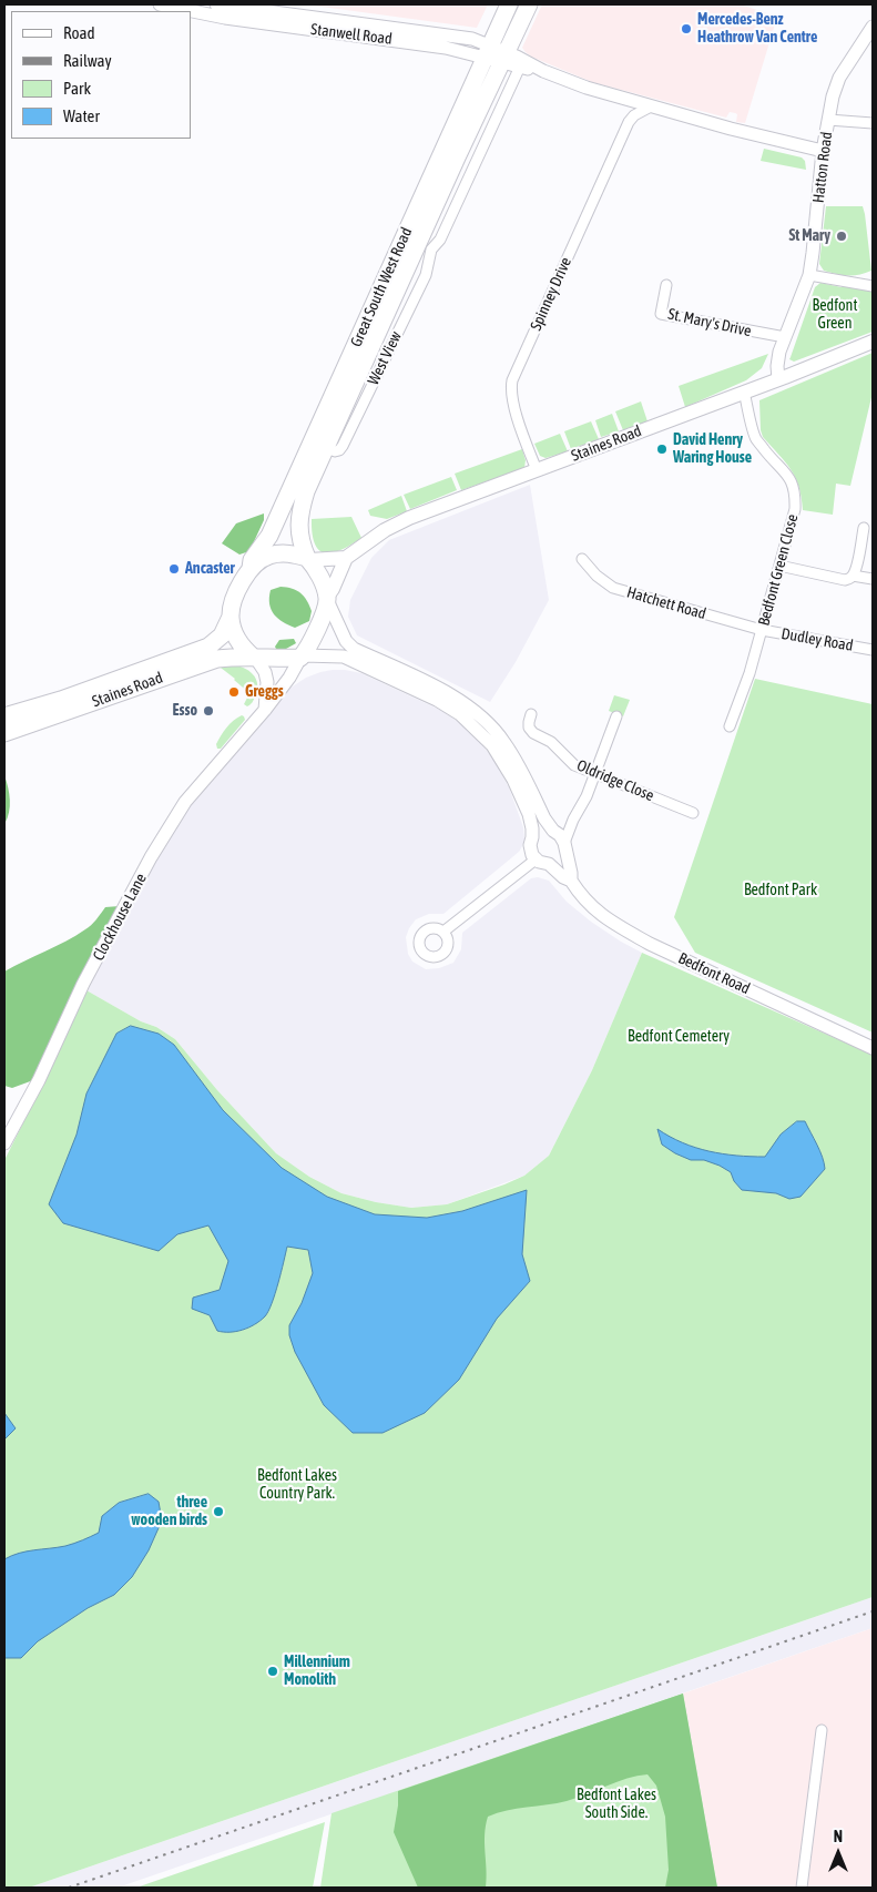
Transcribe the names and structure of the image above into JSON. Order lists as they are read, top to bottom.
{
  "streets": {
    "highway": ["Great South West Road", "Staines Road"],
    "street": [
      "Stanwell Road",
      "Hatton Road",
      "Spinney Drive",
      "St. Mary's Drive",
      "Bedfont Green Close",
      "Hatchett Road",
      "Dudley Road",
      "Oldridge Close",
      "Clockhouse Lane",
      "Bedfont Road"
    ]
  },
  "crossings": [
    ["Stanwell Road", "Hatton Road"],
    ["Stanwell Road", "Great South West Road"],
    ["Stanwell Road", "Spinney Drive"],
    ["Hatton Road", "St. Mary's Drive"],
    ["Hatton Road", "Staines Road"],
    ["Great South West Road", "Staines Road"],
    ["Great South West Road", "Clockhouse Lane"],
    ["Spinney Drive", "Staines Road"],
    ["Staines Road", "Bedfont Green Close"],
    ["Staines Road", "Clockhouse Lane"],
    ["Bedfont Green Close", "Hatchett Road"],
    ["Bedfont Green Close", "Dudley Road"],
    ["Hatchett Road", "Dudley Road"]
  ],
  "parks": [
    "Bedfont Green",
    "Bedfont Park",
    "Bedfont Cemetery",
    "Bedfont Lakes Country Park.",
    "Bedfont Lakes South Side."
  ],
  "places": [
    "Mercedes-Benz Heathrow Van Centre",
    "St Mary",
    "David Henry Waring House",
    "Ancaster",
    "Greggs",
    "Esso",
    "three wooden birds",
    "Millennium Monolith"
  ],
  "legend": [
    "Road",
    "Railway",
    "Park",
    "Water"
  ],
  "north": "top"
}
